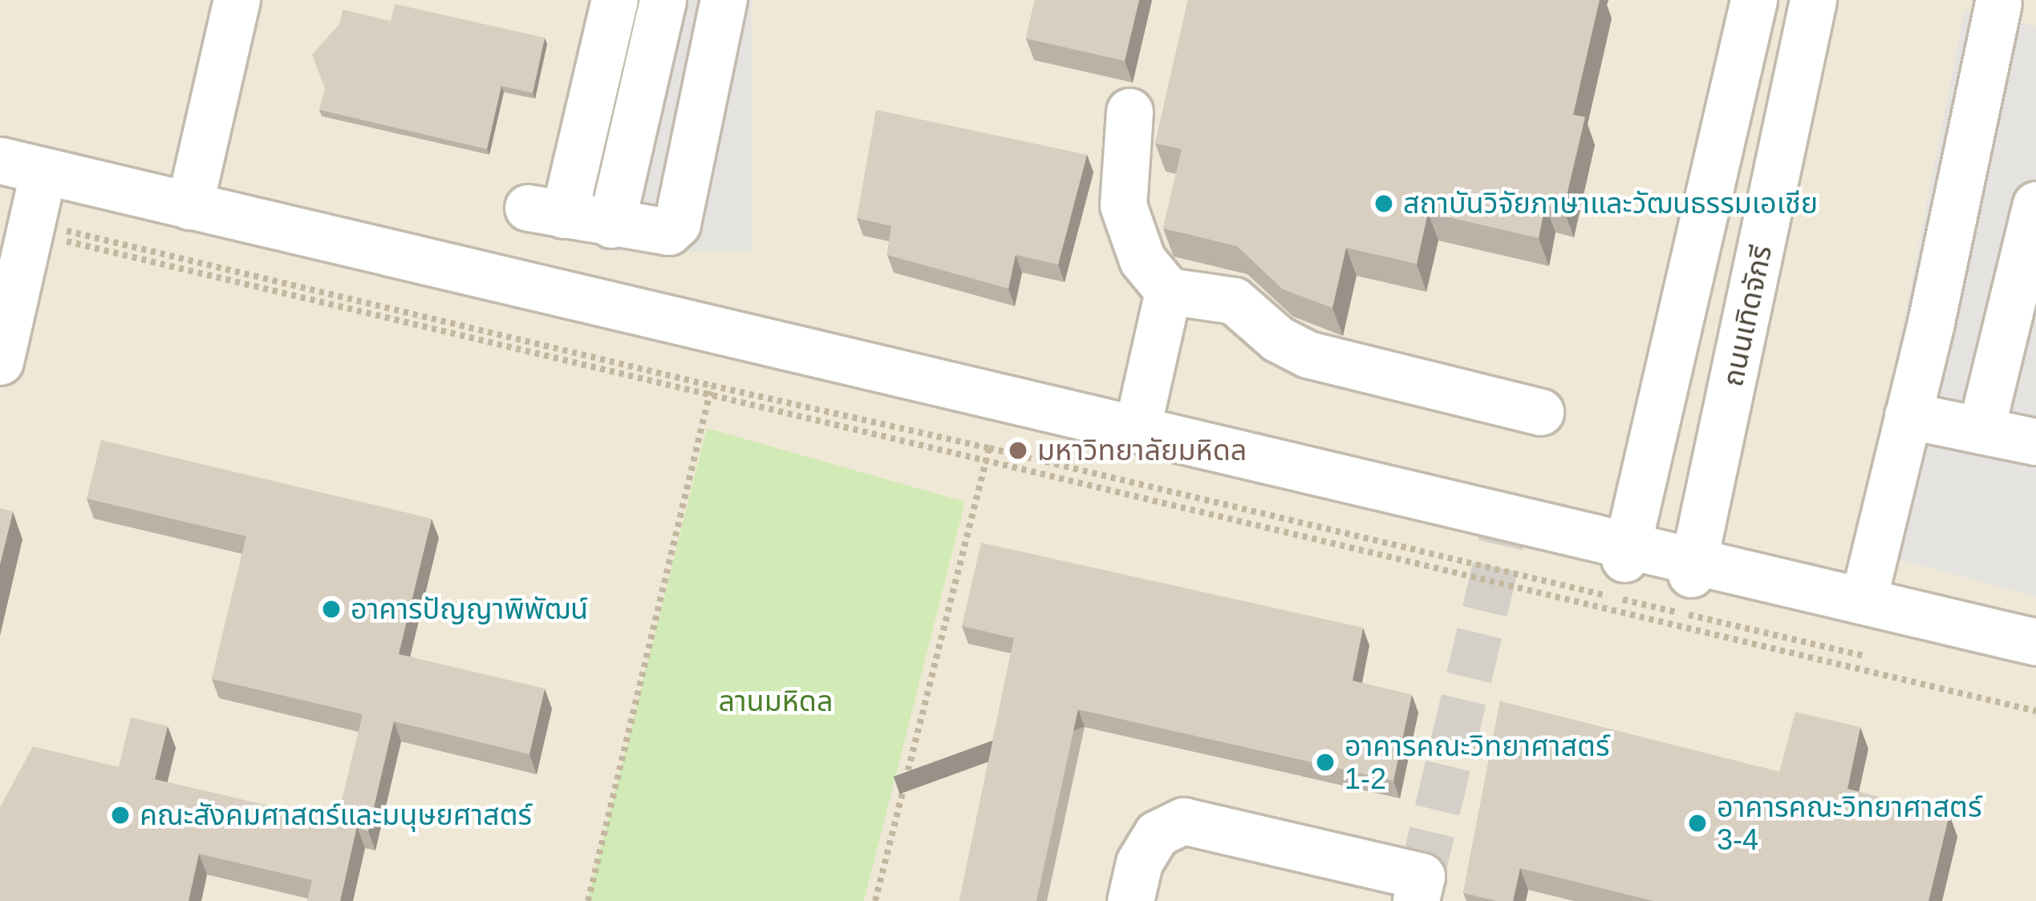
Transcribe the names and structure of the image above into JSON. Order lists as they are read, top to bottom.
{
  "streets": {
    "lane": ["ถนนเทิดจักรี"]
  },
  "parks": ["ลานมหิดล"],
  "places": [
    "สถาบันวิจัยภาษาและวัฒนธรรมเอเชีย",
    "มหาวิทยาลัยมหิดล",
    "อาคารปัญญาพิพัฒน์",
    "อาคารคณะวิทยาศาสตร์ 1-2",
    "คณะสังคมศาสตร์และมนุษยศาสตร์",
    "อาคารคณะวิทยาศาสตร์ 3-4"
  ]
}
